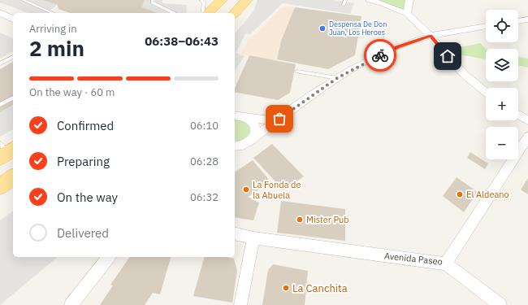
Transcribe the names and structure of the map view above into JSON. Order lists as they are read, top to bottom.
{
  "streets": {
    "street": ["Avenida Paseo"]
  },
  "places": [
    "Despensa De Don Juan, Los Heroes",
    "La Fonda de la Abuela",
    "El Aldeano",
    "Mister Pub",
    "La Canchita"
  ],
  "page": {
    "map_buttons": ["+", "−"],
    "heading": ["2 min", "Arriving in", "06:38–06:43"],
    "bar": "On the way · 60 m",
    "list": [
      ["Confirmed", "06:10"],
      ["Preparing", "06:28"],
      ["On the way", "06:32"],
      "Delivered"
    ]
  }
}
